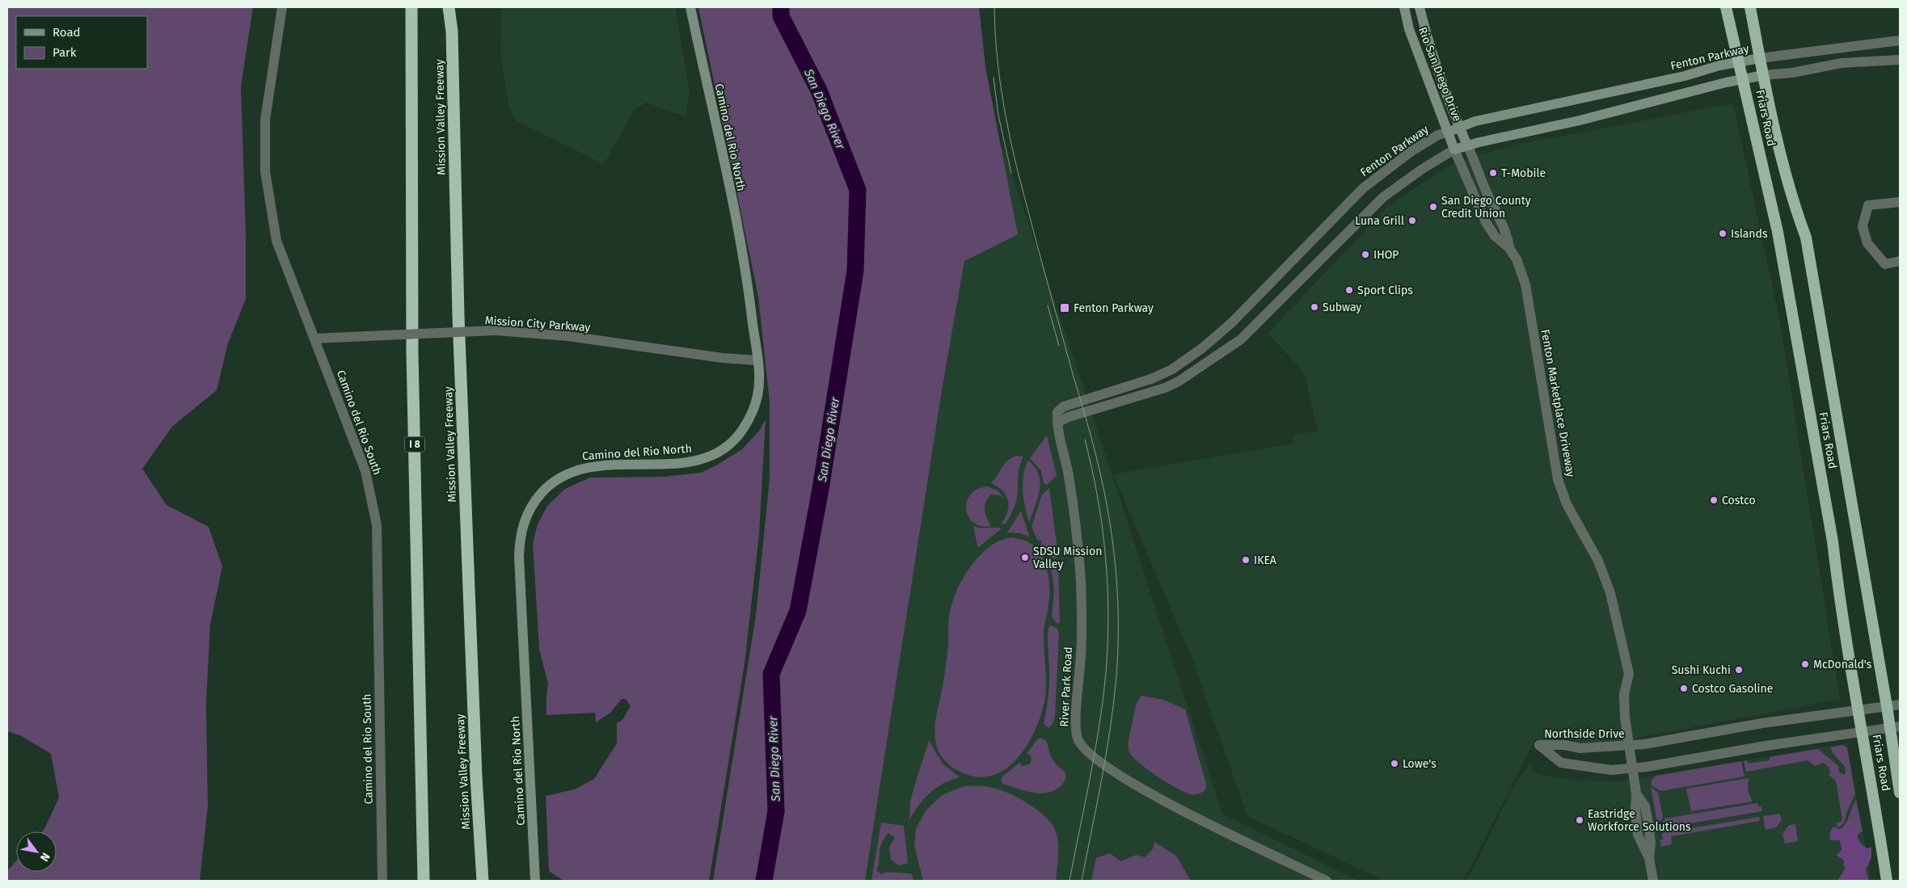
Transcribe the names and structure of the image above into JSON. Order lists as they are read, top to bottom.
{
  "streets": {
    "highway": ["Mission Valley Freeway", "Friars Road", "I 8"],
    "main road": ["Fenton Parkway", "Rio San Diego Drive", "Camino del Rio North"],
    "street": [
      "Mission City Parkway",
      "Fenton Marketplace Driveway",
      "Camino del Rio South",
      "River Park Road",
      "Northside Drive"
    ]
  },
  "crossings": [
    ["Fenton Parkway", "Rio San Diego Drive"],
    ["Fenton Parkway", "Friars Road"],
    ["Fenton Parkway", "River Park Road"],
    ["Rio San Diego Drive", "Fenton Marketplace Driveway"],
    ["Friars Road", "Northside Drive"],
    ["Camino del Rio North", "Mission City Parkway"],
    ["Mission City Parkway", "Camino del Rio South"],
    ["Fenton Marketplace Driveway", "Northside Drive"]
  ],
  "water": ["San Diego River"],
  "places": {
    "other": [
      "T-Mobile",
      "San Diego County Credit Union",
      "Luna Grill",
      "Islands",
      "IHOP",
      "Sport Clips",
      "Subway",
      "Costco",
      "SDSU Mission Valley",
      "IKEA",
      "McDonald's",
      "Sushi Kuchi",
      "Costco Gasoline",
      "Lowe's",
      "Eastridge Workforce Solutions"
    ],
    "transit": ["Fenton Parkway"]
  },
  "legend": ["Road", "Park"],
  "north": "bottom right"
}
